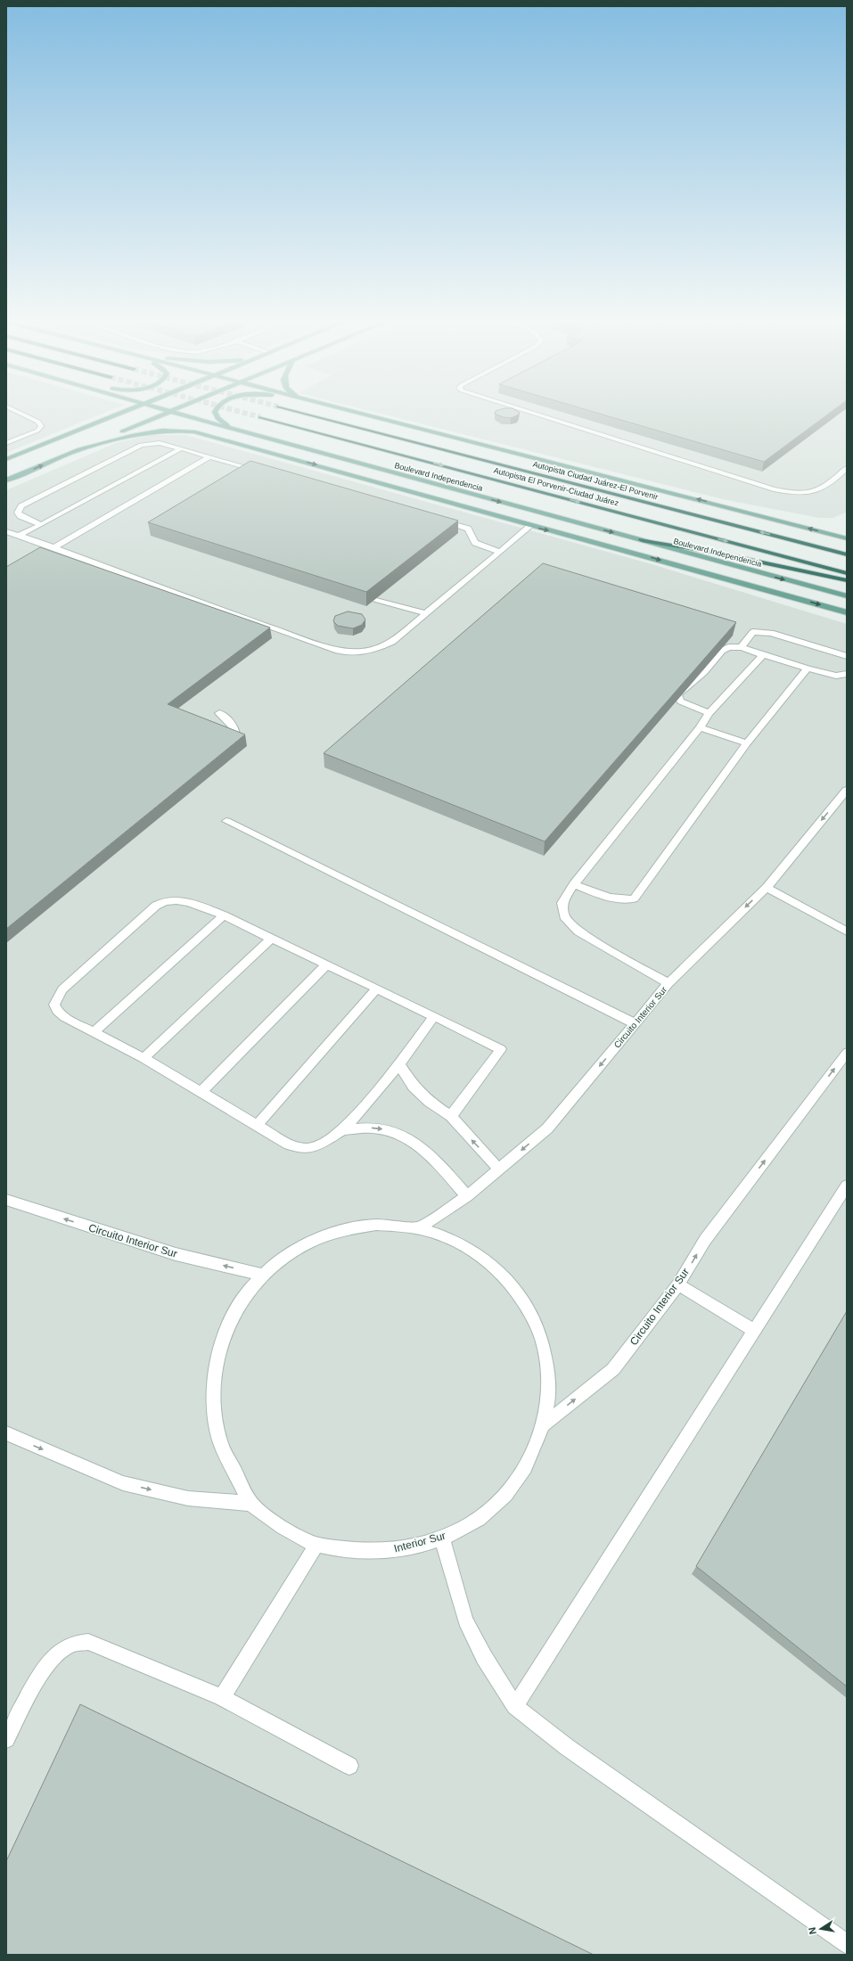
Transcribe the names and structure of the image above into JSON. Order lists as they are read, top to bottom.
{
  "streets": {
    "highway": ["Autopista Ciudad Juárez-El Porvenir", "Autopista El Porvenir-Ciudad Juárez"],
    "main road": ["Boulevard Independencia"],
    "street": ["Circuito Interior Sur", "Interior Sur"]
  },
  "crossings": [
    ["Circuito Interior Sur", "Interior Sur"]
  ],
  "north": "left"
}
